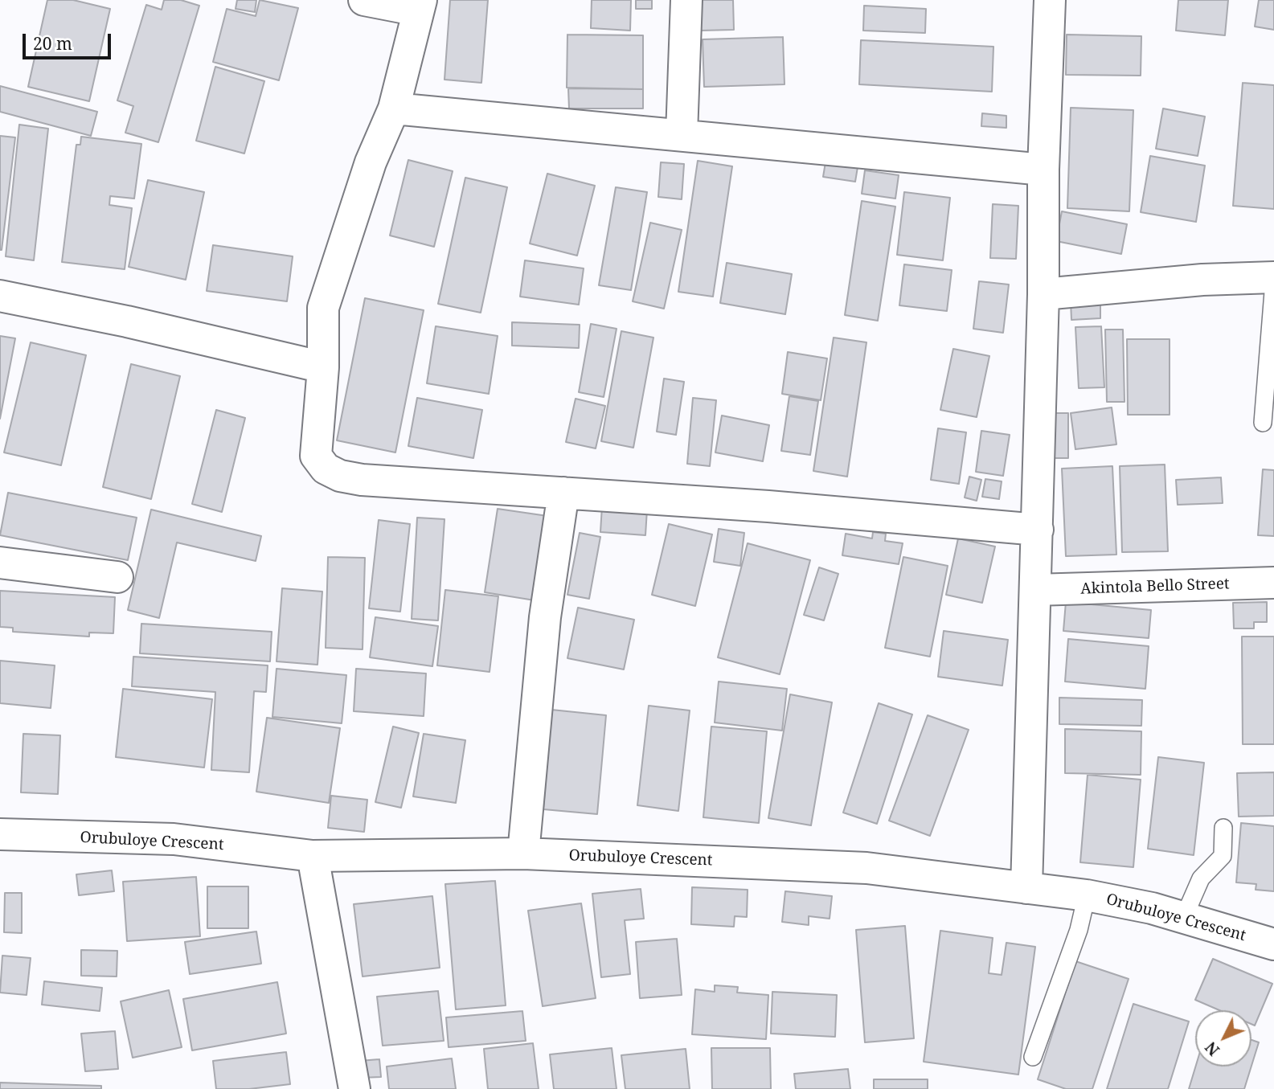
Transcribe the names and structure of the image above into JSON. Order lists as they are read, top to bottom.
{
  "streets": {
    "street": ["Akintola Bello Street", "Orubuloye Crescent"]
  },
  "scale_bar": "20 m",
  "north": "bottom left"
}
